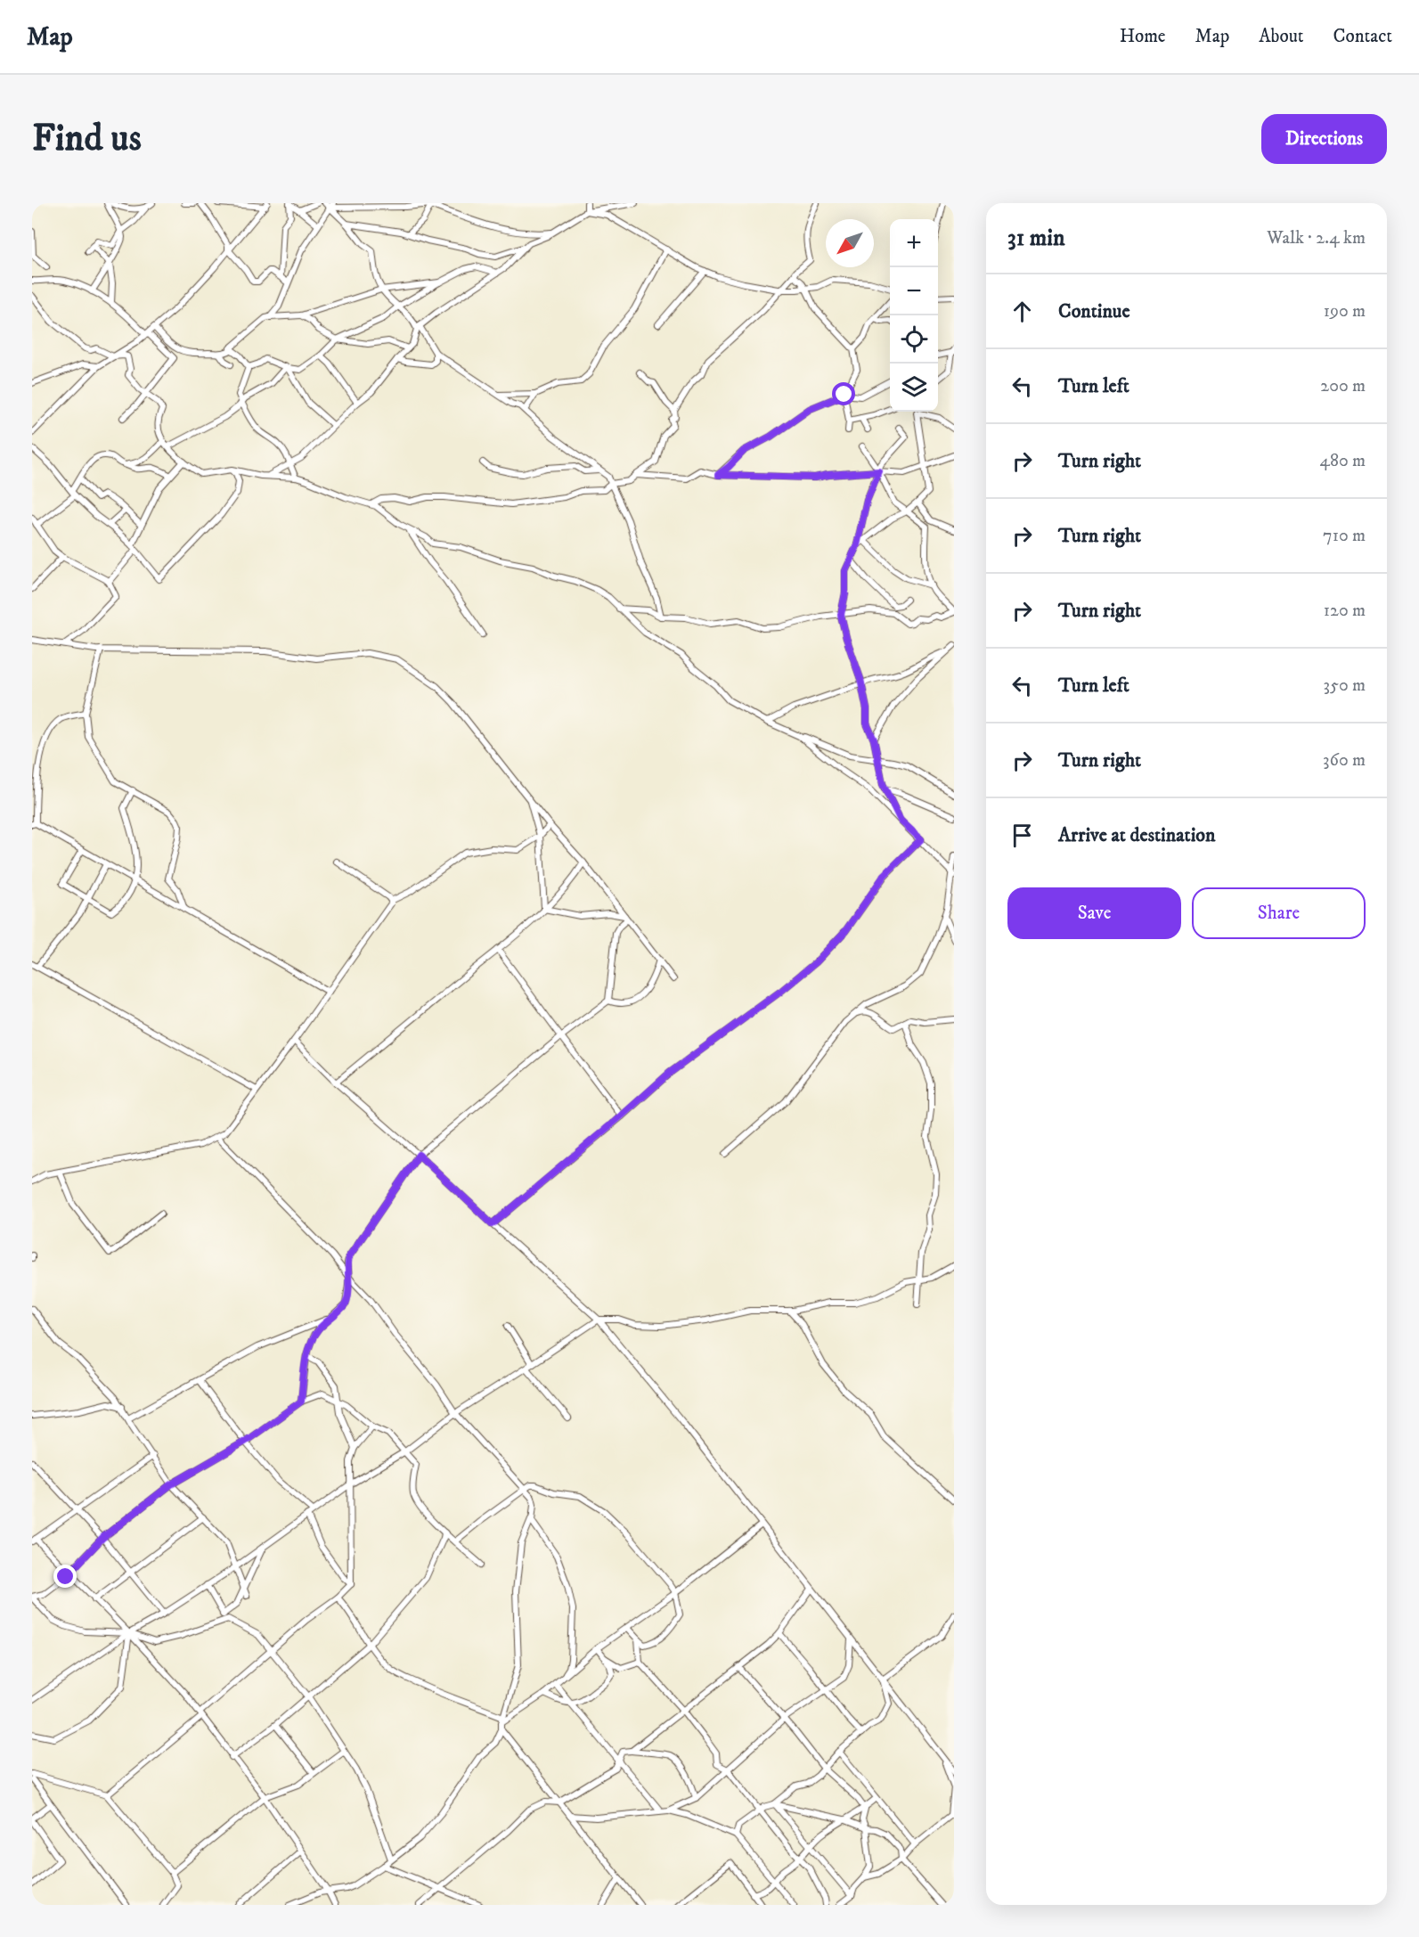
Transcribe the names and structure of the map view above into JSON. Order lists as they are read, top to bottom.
{
  "north": "bottom left",
  "page": {
    "header": "Map",
    "nav": [
      "Home",
      "Map",
      "About",
      "Contact"
    ],
    "buttons": [
      "Directions",
      ["Save", "Share"]
    ],
    "title": "Find us",
    "heading": ["31 min", "Walk · 2.4 km"],
    "map_buttons": ["+", "−"],
    "list": [
      ["Continue", "190 m"],
      ["Turn left", "200 m"],
      ["Turn right", "480 m"],
      ["Turn right", "710 m"],
      ["Turn right", "120 m"],
      ["Turn left", "350 m"],
      ["Turn right", "360 m"],
      "Arrive at destination"
    ]
  }
}
